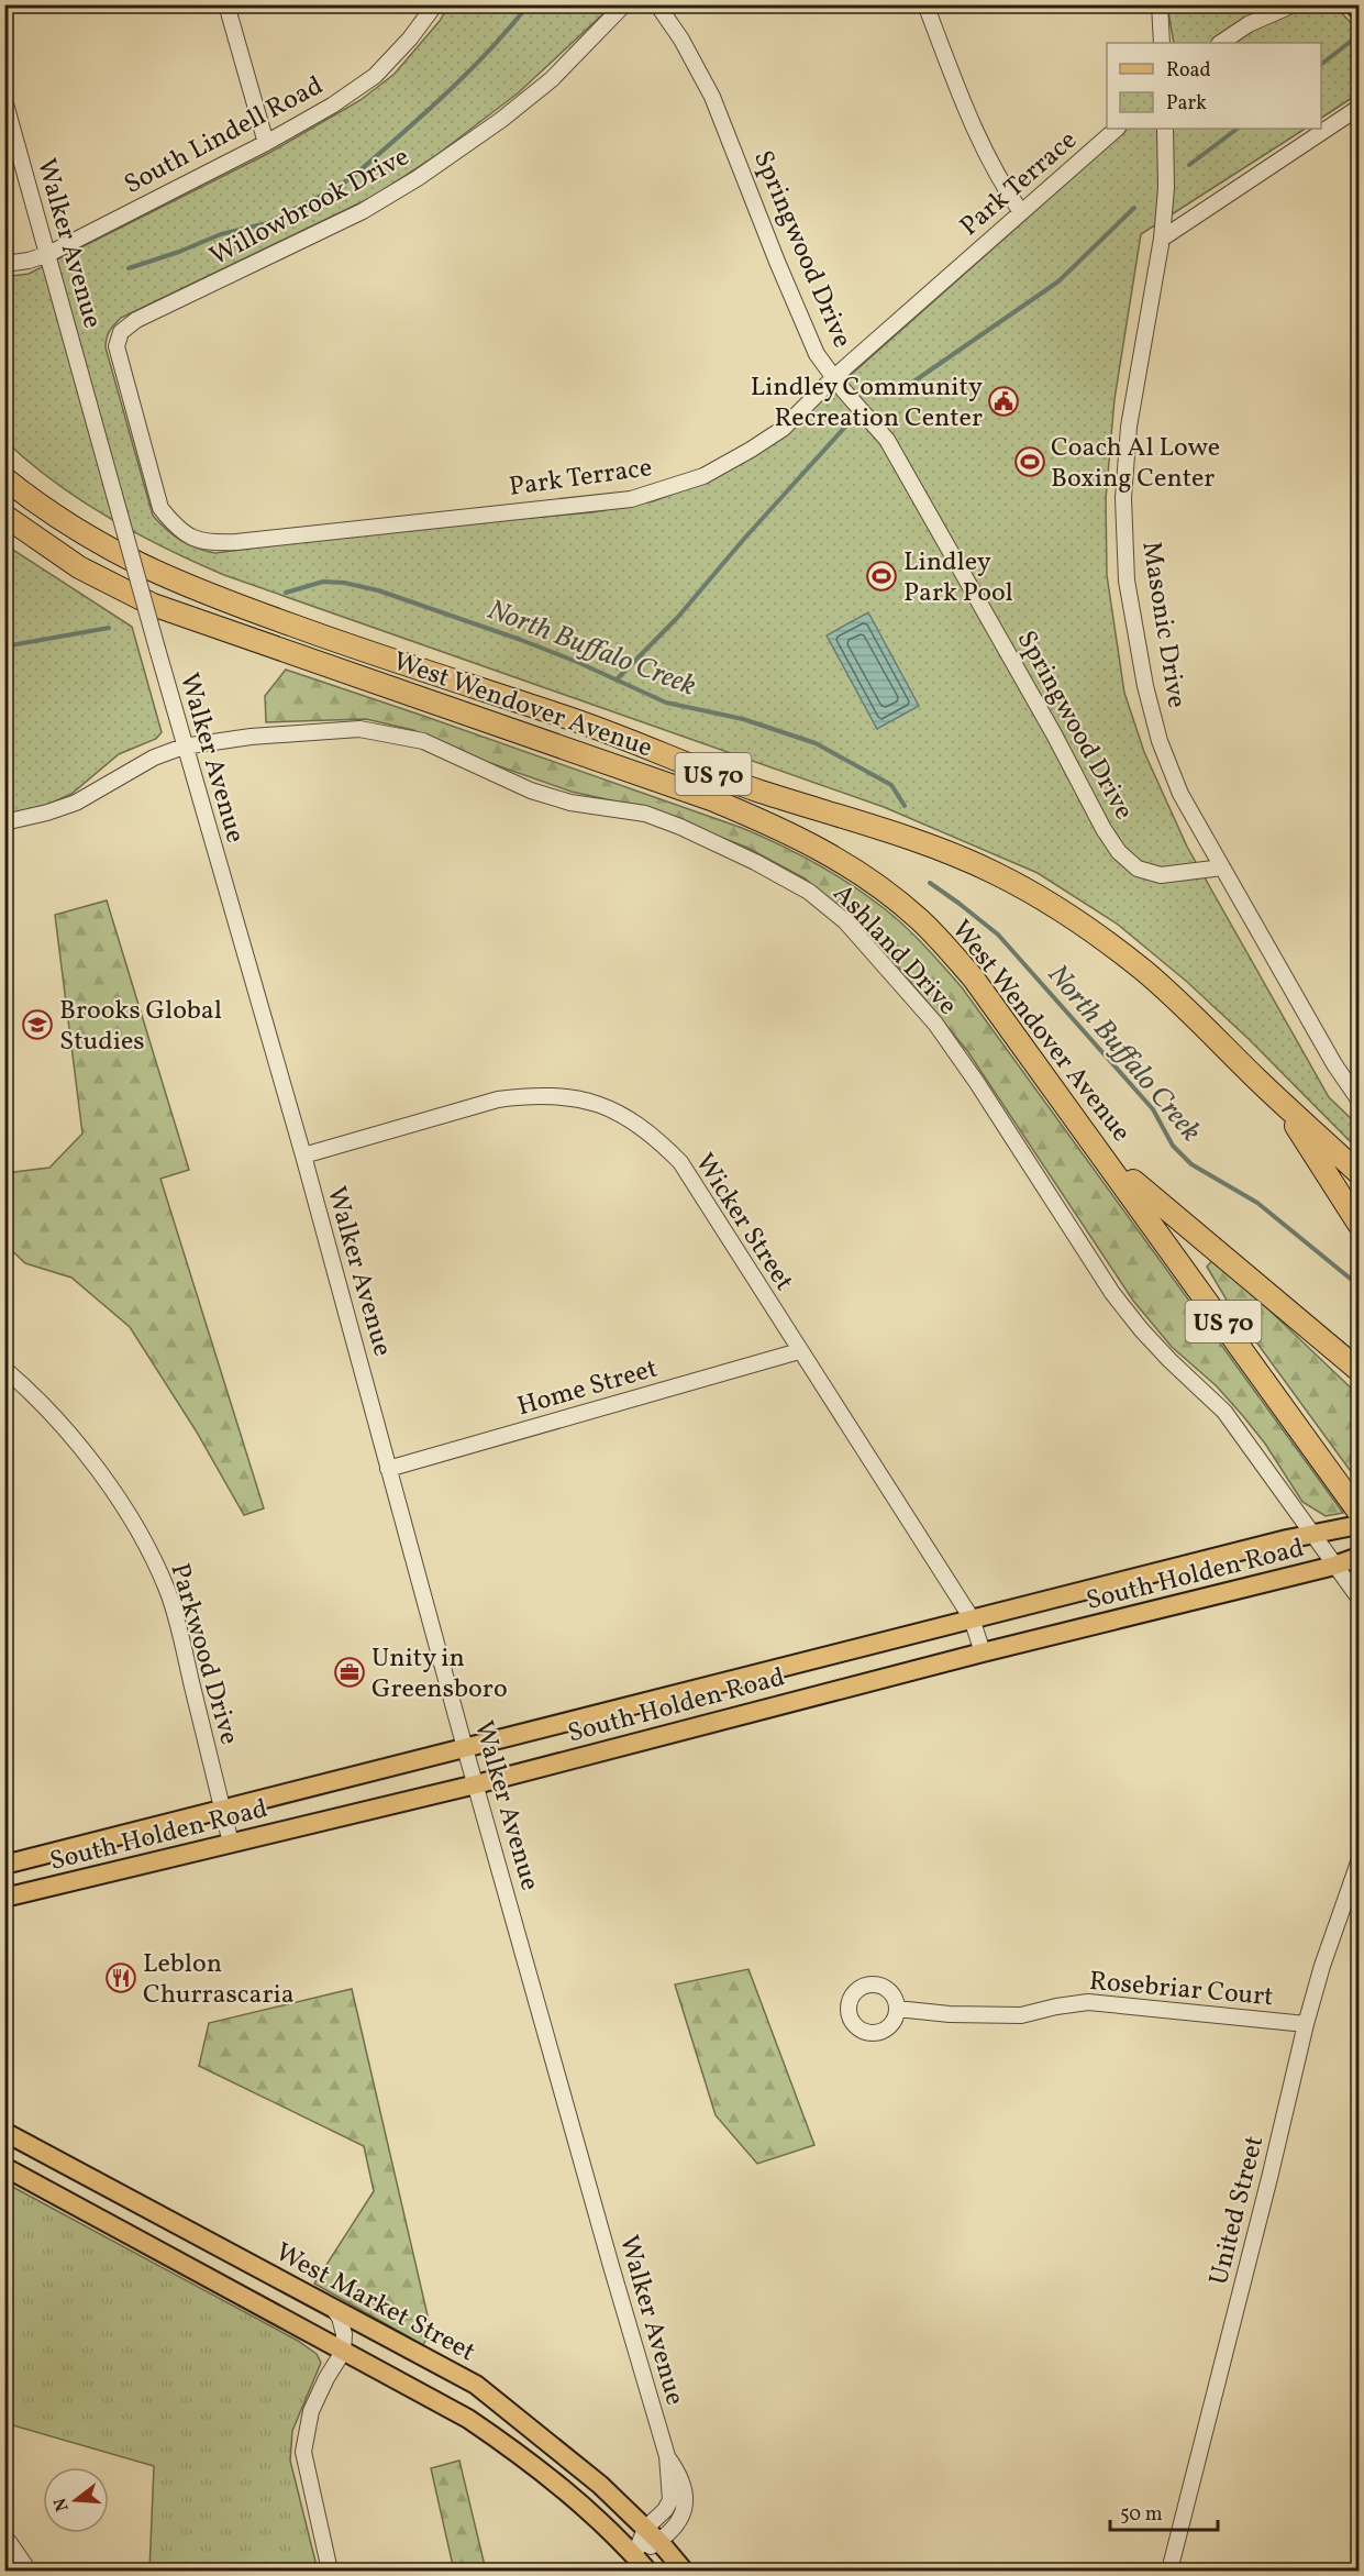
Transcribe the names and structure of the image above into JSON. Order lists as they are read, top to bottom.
{
  "streets": {
    "highway": ["West Wendover Avenue", "US 70"],
    "main road": ["South Holden Road", "West Market Street"],
    "street": [
      "South Lindell Road",
      "Park Terrace",
      "Willowbrook Drive",
      "Walker Avenue",
      "Springwood Drive",
      "Masonic Drive",
      "Ashland Drive",
      "Wicker Street",
      "Home Street",
      "Parkwood Drive",
      "Rosebriar Court",
      "United Street"
    ]
  },
  "crossings": [
    ["South Lindell Road", "Walker Avenue"],
    ["Park Terrace", "Willowbrook Drive"],
    ["Park Terrace", "Springwood Drive"],
    ["Walker Avenue", "Ashland Drive"],
    ["Walker Avenue", "Wicker Street"],
    ["Walker Avenue", "Home Street"],
    ["Walker Avenue", "South Holden Road"],
    ["Walker Avenue", "West Market Street"],
    ["Springwood Drive", "Masonic Drive"],
    ["Ashland Drive", "South Holden Road"],
    ["Wicker Street", "Home Street"],
    ["Wicker Street", "South Holden Road"],
    ["South Holden Road", "Parkwood Drive"],
    ["Rosebriar Court", "United Street"]
  ],
  "water": ["North Buffalo Creek"],
  "places": {
    "public building": ["Lindley Community Recreation Center"],
    "sports": ["Coach Al Lowe Boxing Center", "Lindley Park Pool"],
    "school or university": ["Brooks Global Studies"],
    "office": ["Unity in Greensboro"],
    "restaurant": ["Leblon Churrascaria"]
  },
  "legend": ["Road", "Park"],
  "scale_bar": "50 m",
  "north": "left"
}
